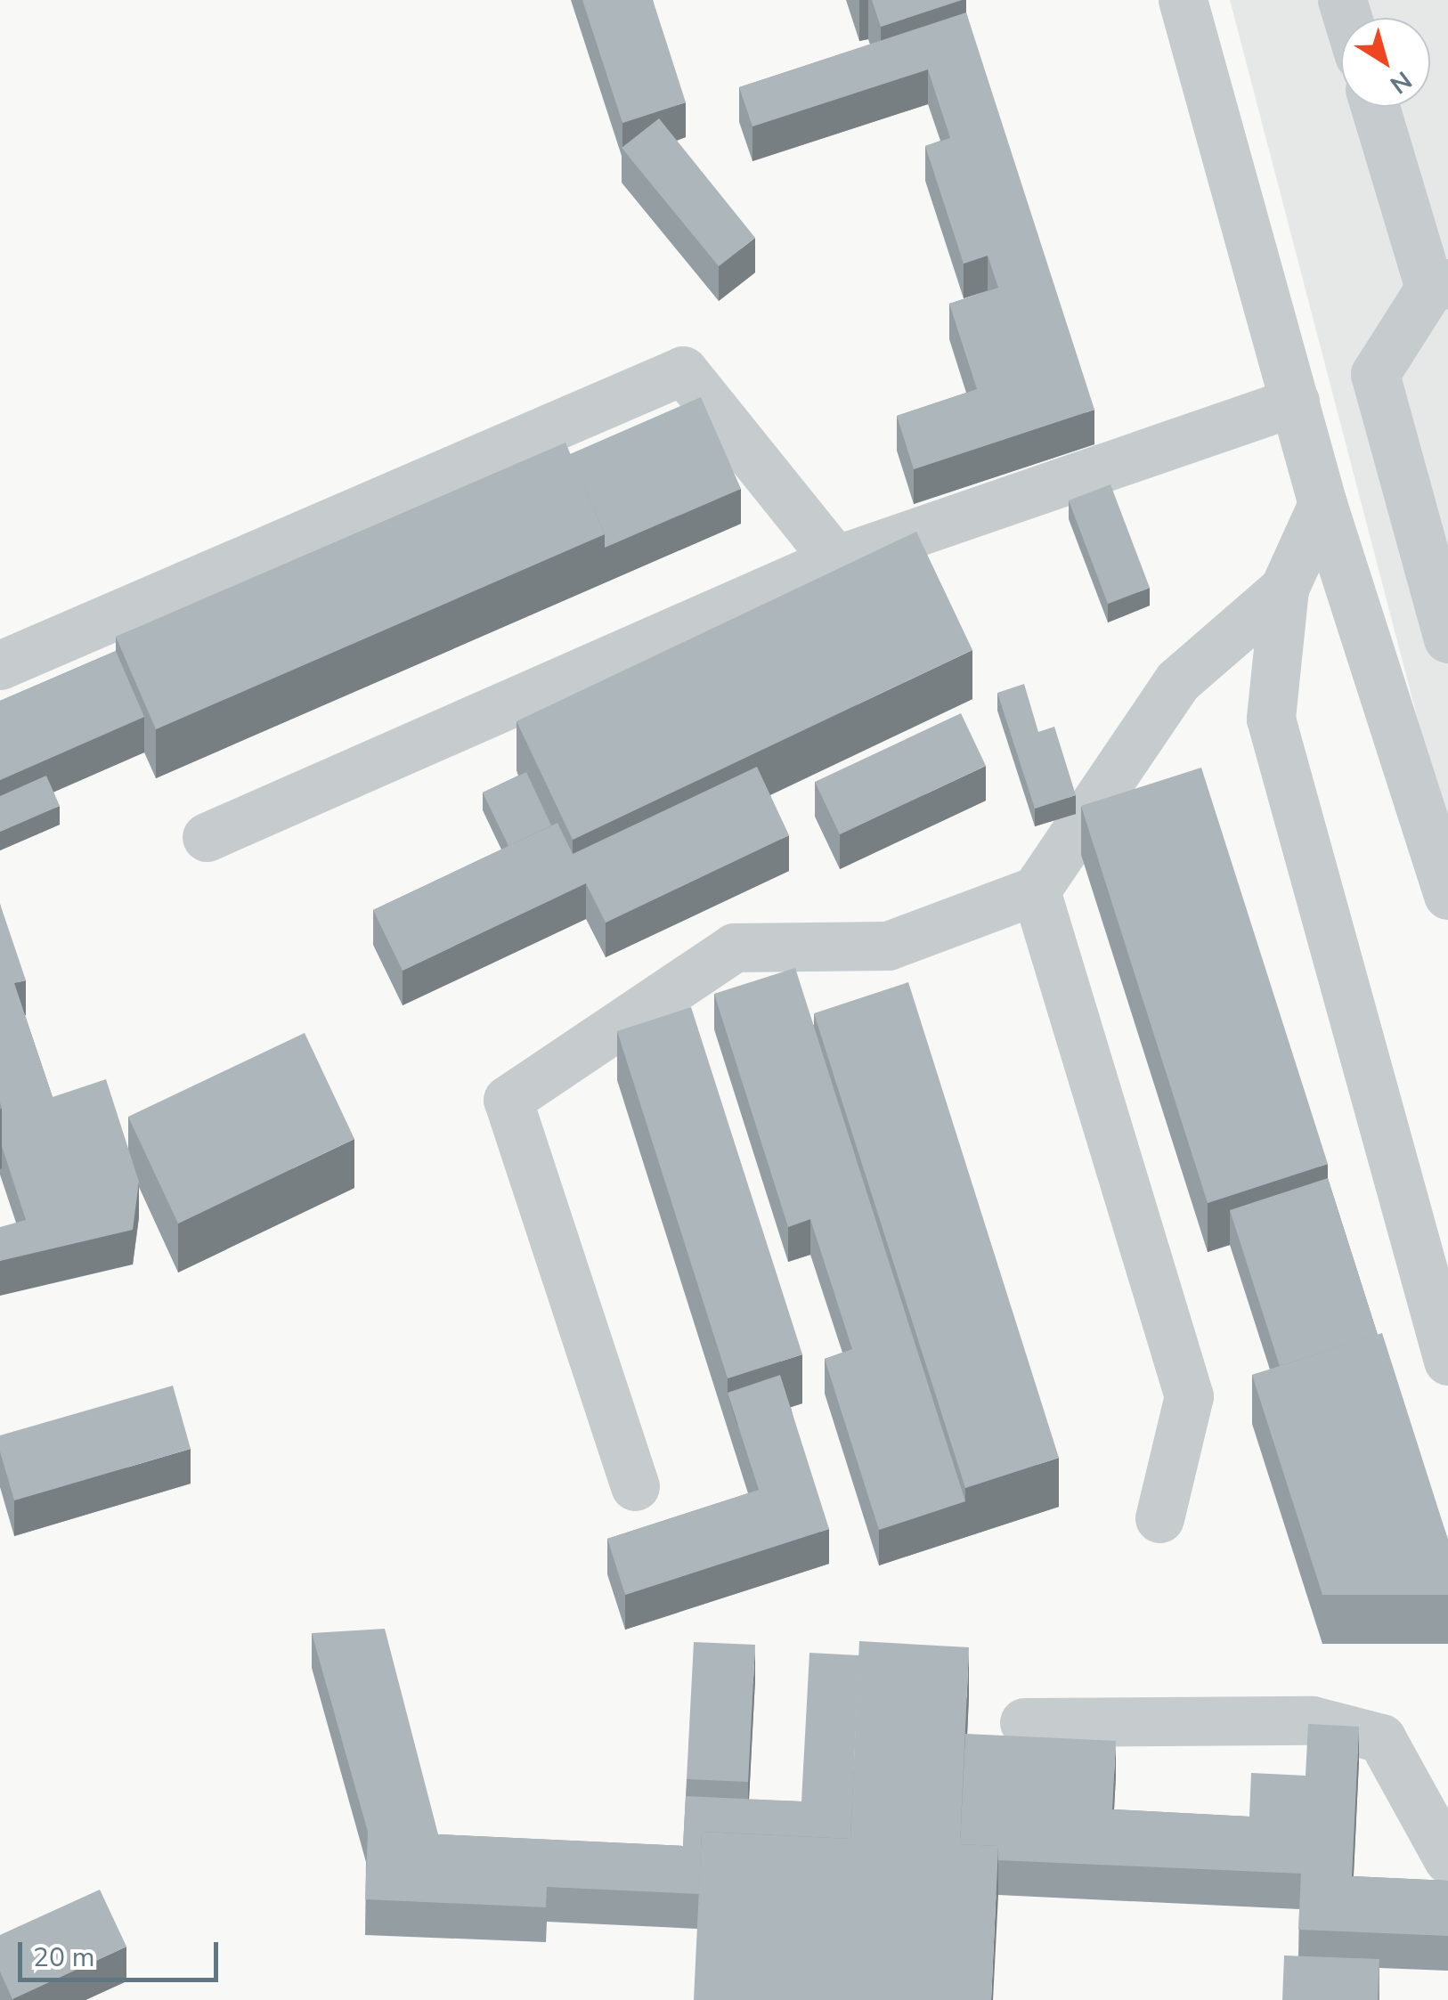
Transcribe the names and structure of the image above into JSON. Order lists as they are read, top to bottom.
{
  "scale_bar": "20 m",
  "north": "bottom right"
}
